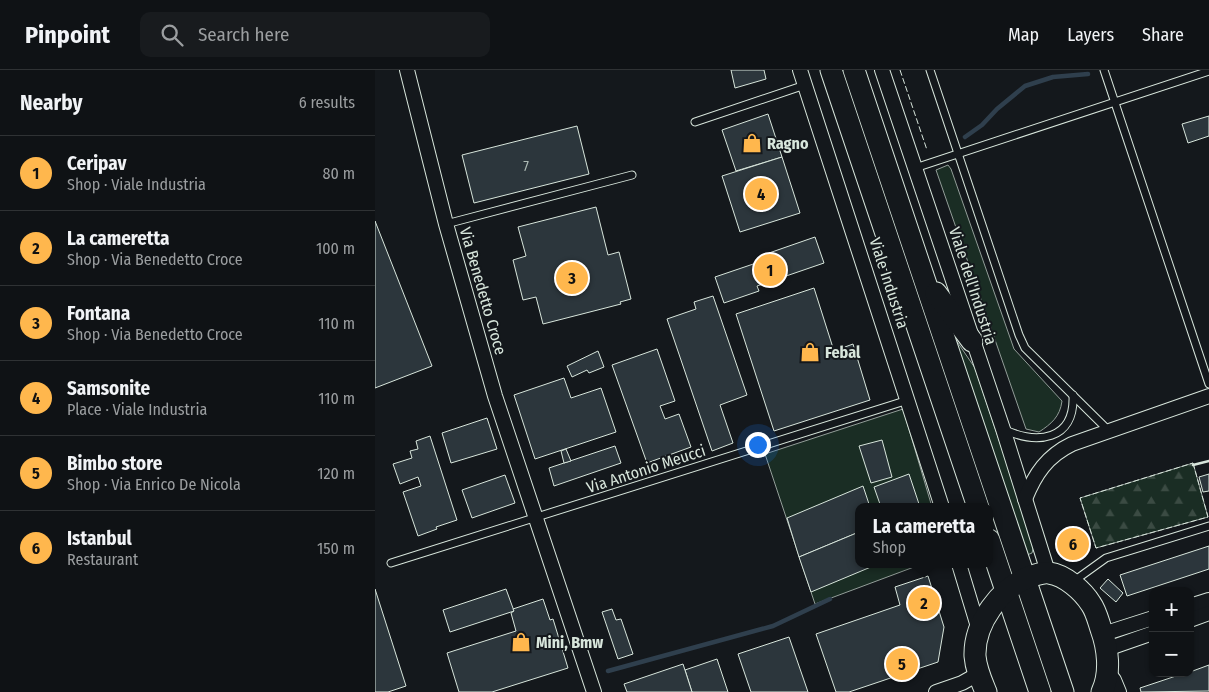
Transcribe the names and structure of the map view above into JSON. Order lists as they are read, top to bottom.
{
  "streets": {
    "street": ["Viale Industria", "Viale dell'Industria", "Via Benedetto Croce"],
    "lane": ["Via Antonio Meucci"]
  },
  "crossings": [
    ["Viale Industria", "Via Antonio Meucci"],
    ["Via Benedetto Croce", "Via Antonio Meucci"]
  ],
  "places": {
    "shop": ["Ragno", "Febal", "Mini, Bmw"]
  },
  "house_numbers": ["7"],
  "page": {
    "header": "Pinpoint",
    "search": "Search here",
    "nav": ["Map", "Layers", "Share"],
    "heading": ["Nearby", "6 results"],
    "list": [
      {
        "mark": "1",
        "name": "Ceripav",
        "note": "Shop · Viale Industria",
        "value": "80 m"
      },
      {
        "mark": "2",
        "name": "La cameretta",
        "note": "Shop · Via Benedetto Croce",
        "value": "100 m"
      },
      {
        "mark": "3",
        "name": "Fontana",
        "note": "Shop · Via Benedetto Croce",
        "value": "110 m"
      },
      {
        "mark": "4",
        "name": "Samsonite",
        "note": "Place · Viale Industria",
        "value": "110 m"
      },
      {
        "mark": "5",
        "name": "Bimbo store",
        "note": "Shop · Via Enrico De Nicola",
        "value": "120 m"
      },
      {
        "mark": "6",
        "name": "Istanbul",
        "note": "Restaurant",
        "value": "150 m"
      }
    ],
    "pins": [
      "4",
      "1",
      "3",
      "6",
      "2",
      "5"
    ],
    "popup": ["La cameretta", "Shop"],
    "map_buttons": ["+", "−"]
  }
}
